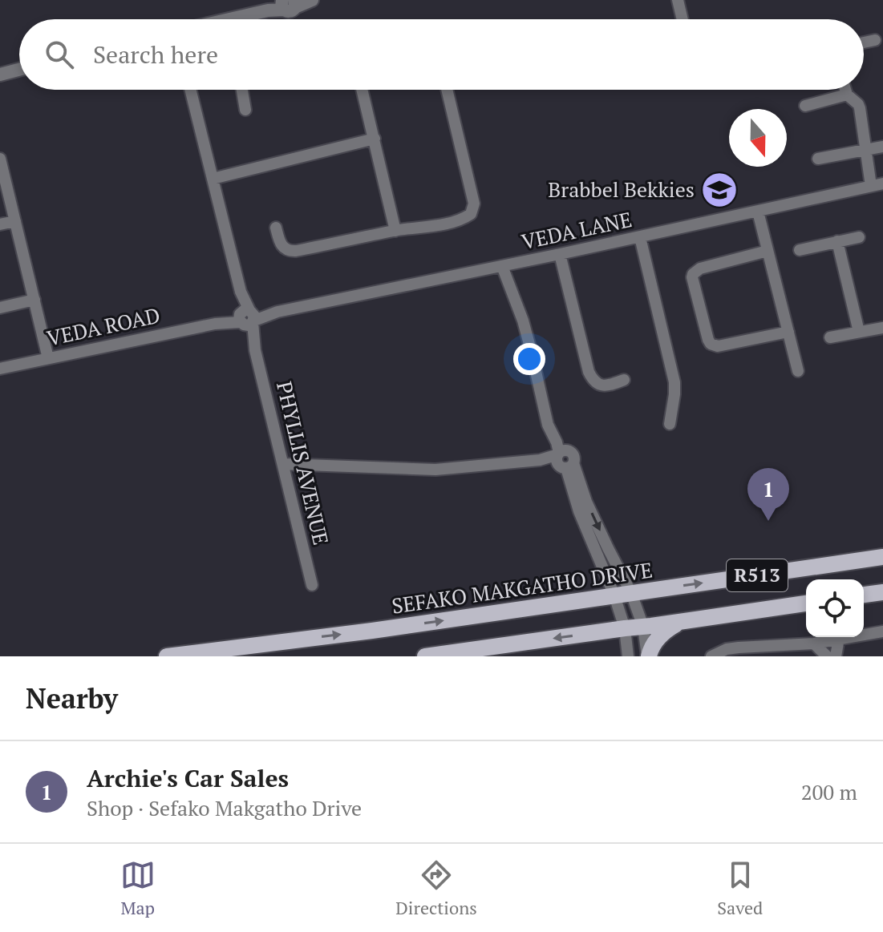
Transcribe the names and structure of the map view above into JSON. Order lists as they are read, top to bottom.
{
  "streets": {
    "main road": ["R513", "SEFAKO MAKGATHO DRIVE"],
    "street": ["VEDA LANE", "VEDA ROAD", "PHYLLIS AVENUE"]
  },
  "crossings": [
    ["VEDA LANE", "VEDA ROAD"],
    ["VEDA ROAD", "PHYLLIS AVENUE"]
  ],
  "places": {
    "school or university": ["Brabbel Bekkies"]
  },
  "north": "bottom",
  "page": {
    "search": "Search here",
    "pins": "1",
    "heading": "Nearby",
    "list": [
      {
        "mark": "1",
        "name": "Archie's Car Sales",
        "note": "Shop · Sefako Makgatho Drive",
        "value": "200 m"
      }
    ],
    "nav": ["Map", "Directions", "Saved"]
  }
}
